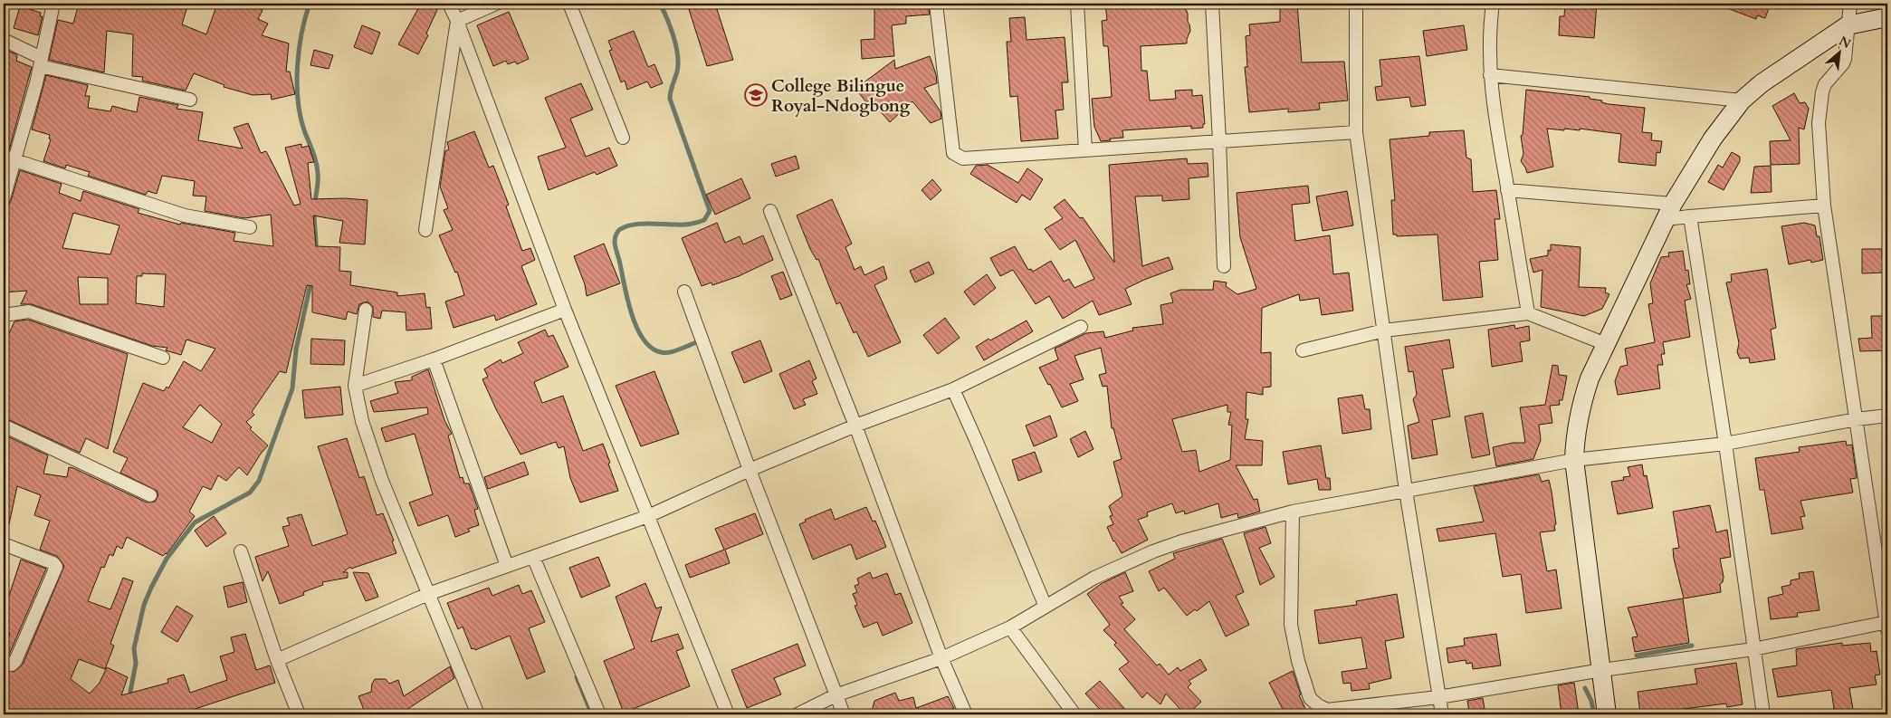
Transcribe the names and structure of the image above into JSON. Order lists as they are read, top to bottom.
{
  "places": {
    "school or university": ["College Bilingue Royal-Ndogbong"]
  },
  "north": "top right"
}
